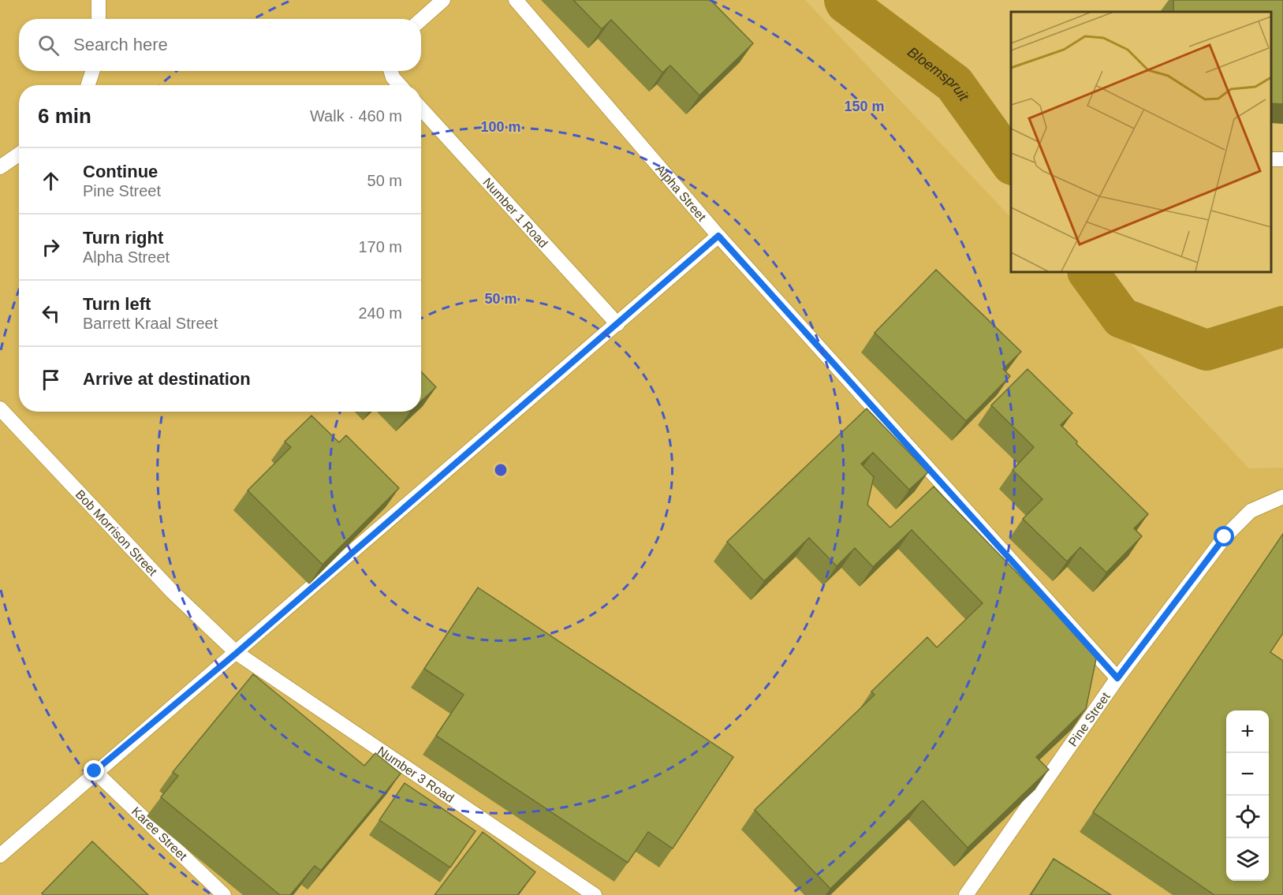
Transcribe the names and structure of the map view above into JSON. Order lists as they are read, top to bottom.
{
  "streets": {
    "lane": [
      "Alpha Street",
      "Number 1 Road",
      "Bob Morrison Street",
      "Pine Street",
      "Number 3 Road",
      "Karee Street"
    ]
  },
  "crossings": [
    ["Alpha Street", "Pine Street"],
    ["Bob Morrison Street", "Number 3 Road"]
  ],
  "water": ["Bloemspruit"],
  "page": {
    "search": "Search here",
    "heading": ["6 min", "Walk · 460 m"],
    "list": [
      ["Continue", "Pine Street", "50 m"],
      ["Turn right", "Alpha Street", "170 m"],
      ["Turn left", "Barrett Kraal Street", "240 m"],
      "Arrive at destination"
    ],
    "map_buttons": ["+", "−"]
  },
  "rings": ["150 m", "100 m", "50 m"]
}
